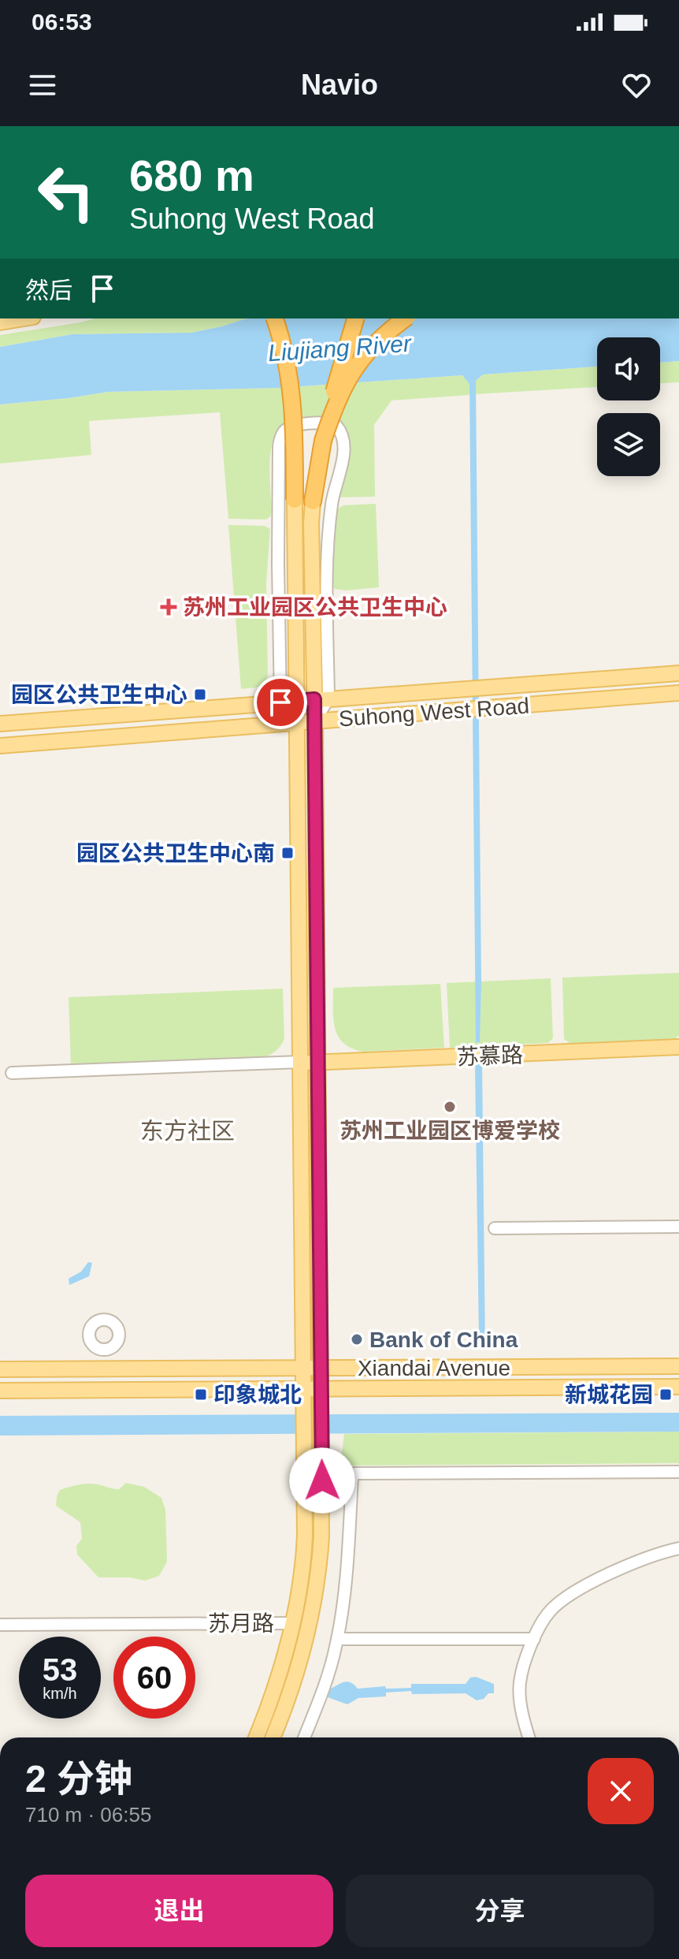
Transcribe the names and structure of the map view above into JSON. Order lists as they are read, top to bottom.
{
  "streets": {
    "main road": ["Suhong West Road", "苏慕路", "Xiandai Avenue"],
    "street": ["苏月路"]
  },
  "districts": ["东方社区"],
  "water": ["Liujiang River"],
  "places": {
    "health": ["苏州工业园区公共卫生中心"],
    "transit": [
      "园区公共卫生中心",
      "园区公共卫生中心南",
      "印象城北",
      "新城花园"
    ],
    "other": ["苏州工业园区博爱学校", "Bank of China"]
  },
  "page": {
    "status": "06:53",
    "header": "Navio",
    "turn": ["680 m", "Suhong West Road"],
    "then": "然后",
    "speed": "53 km/h",
    "limit": "60",
    "heading": ["2 分钟", "710 m · 06:55"],
    "buttons": ["退出", "分享"]
  }
}
